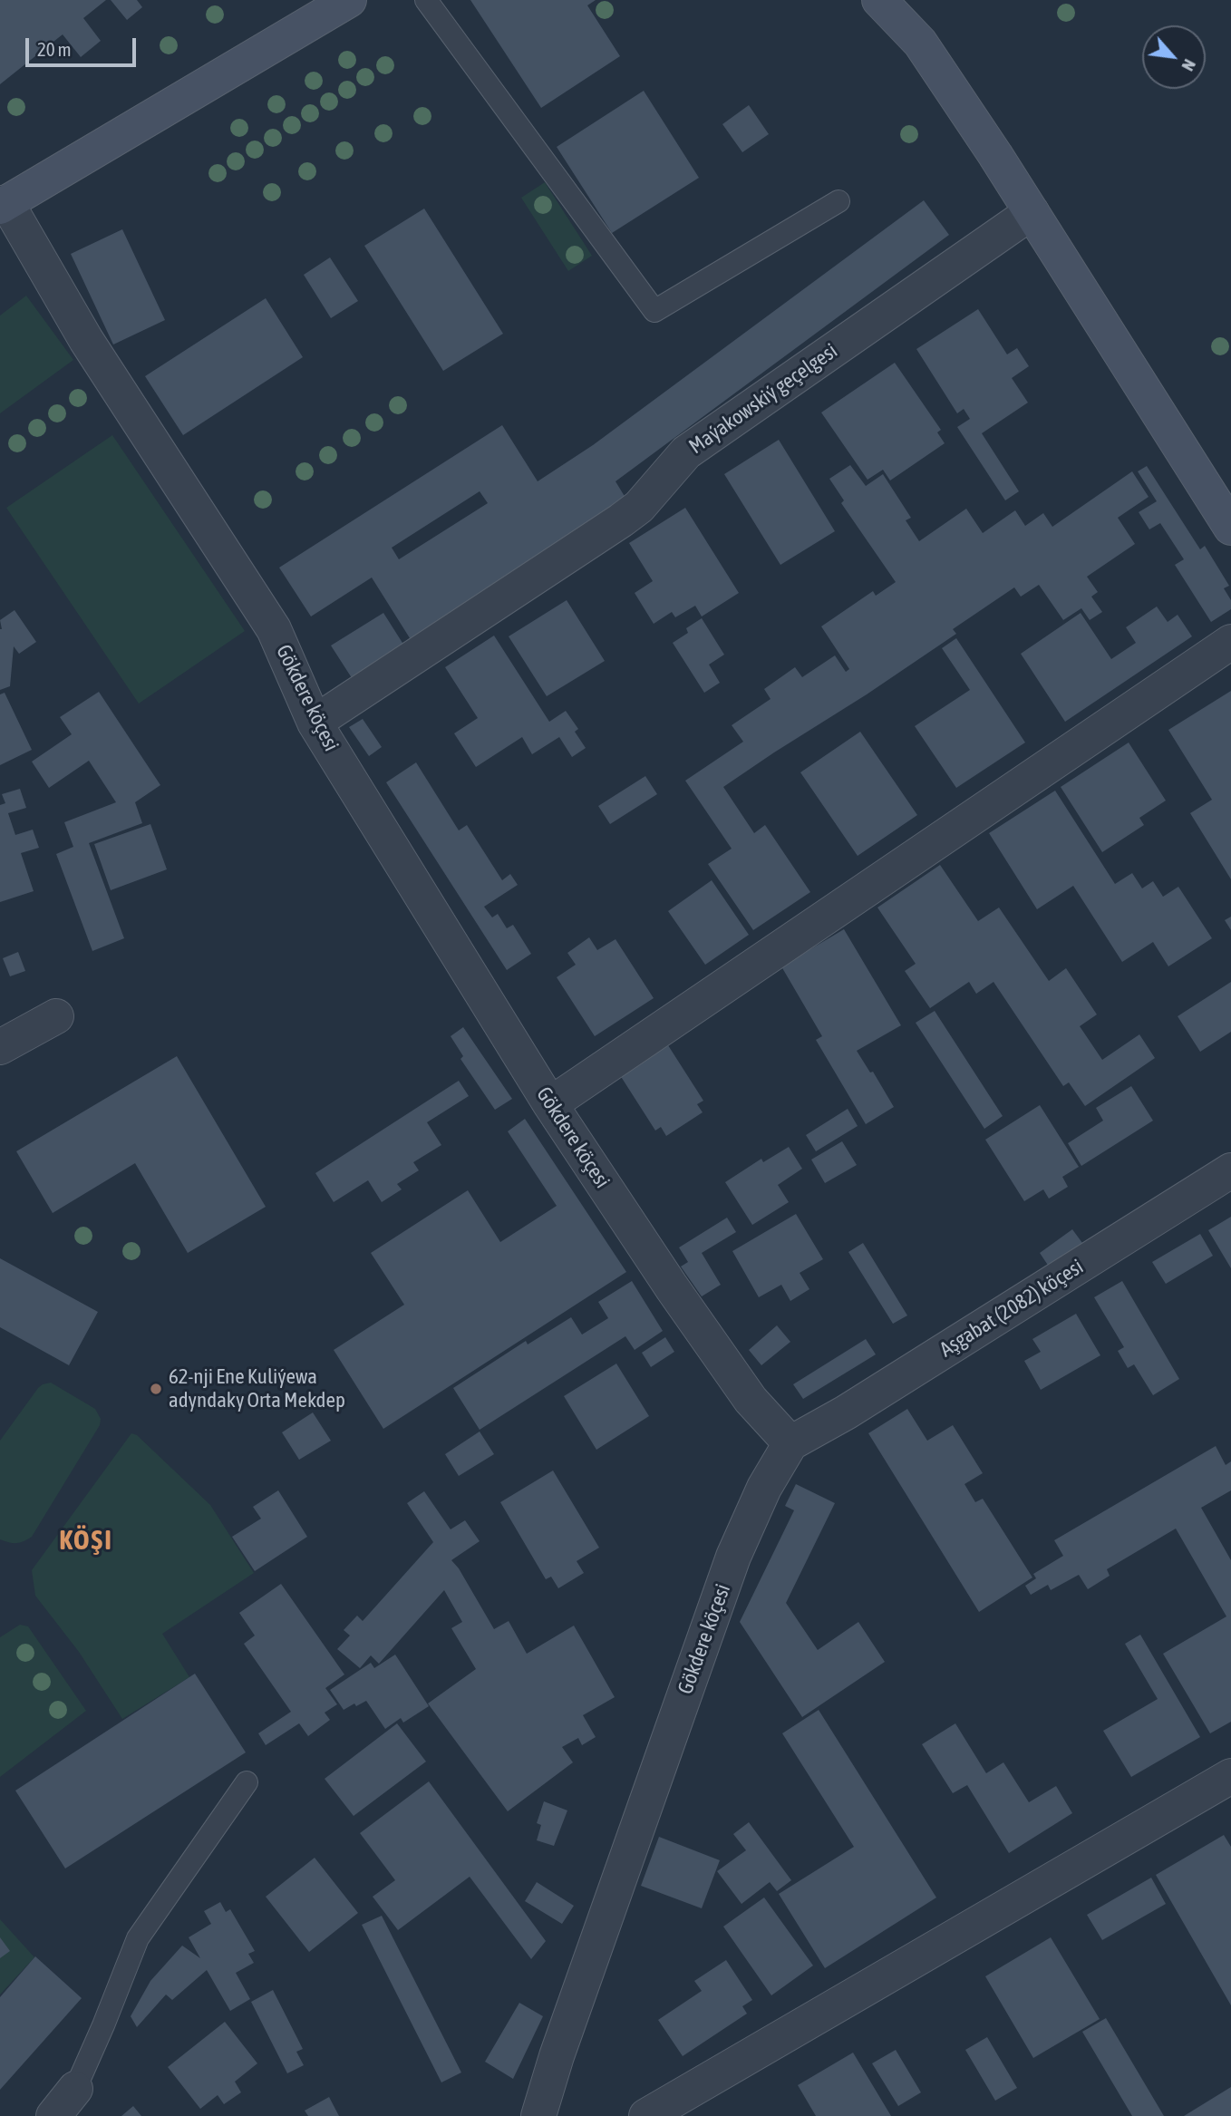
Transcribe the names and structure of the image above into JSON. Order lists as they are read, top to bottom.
{
  "streets": {
    "street": ["Maýakowskiý geçelgesi", "Gökdere köçesi", "Aşgabat (2082) köçesi"]
  },
  "crossings": [
    ["Maýakowskiý geçelgesi", "Gökdere köçesi"],
    ["Gökdere köçesi", "Aşgabat (2082) köçesi"]
  ],
  "districts": ["KÖŞI"],
  "places": ["62-nji Ene Kuliýewa adyndaky Orta Mekdep"],
  "scale_bar": "20 m",
  "north": "bottom right"
}
